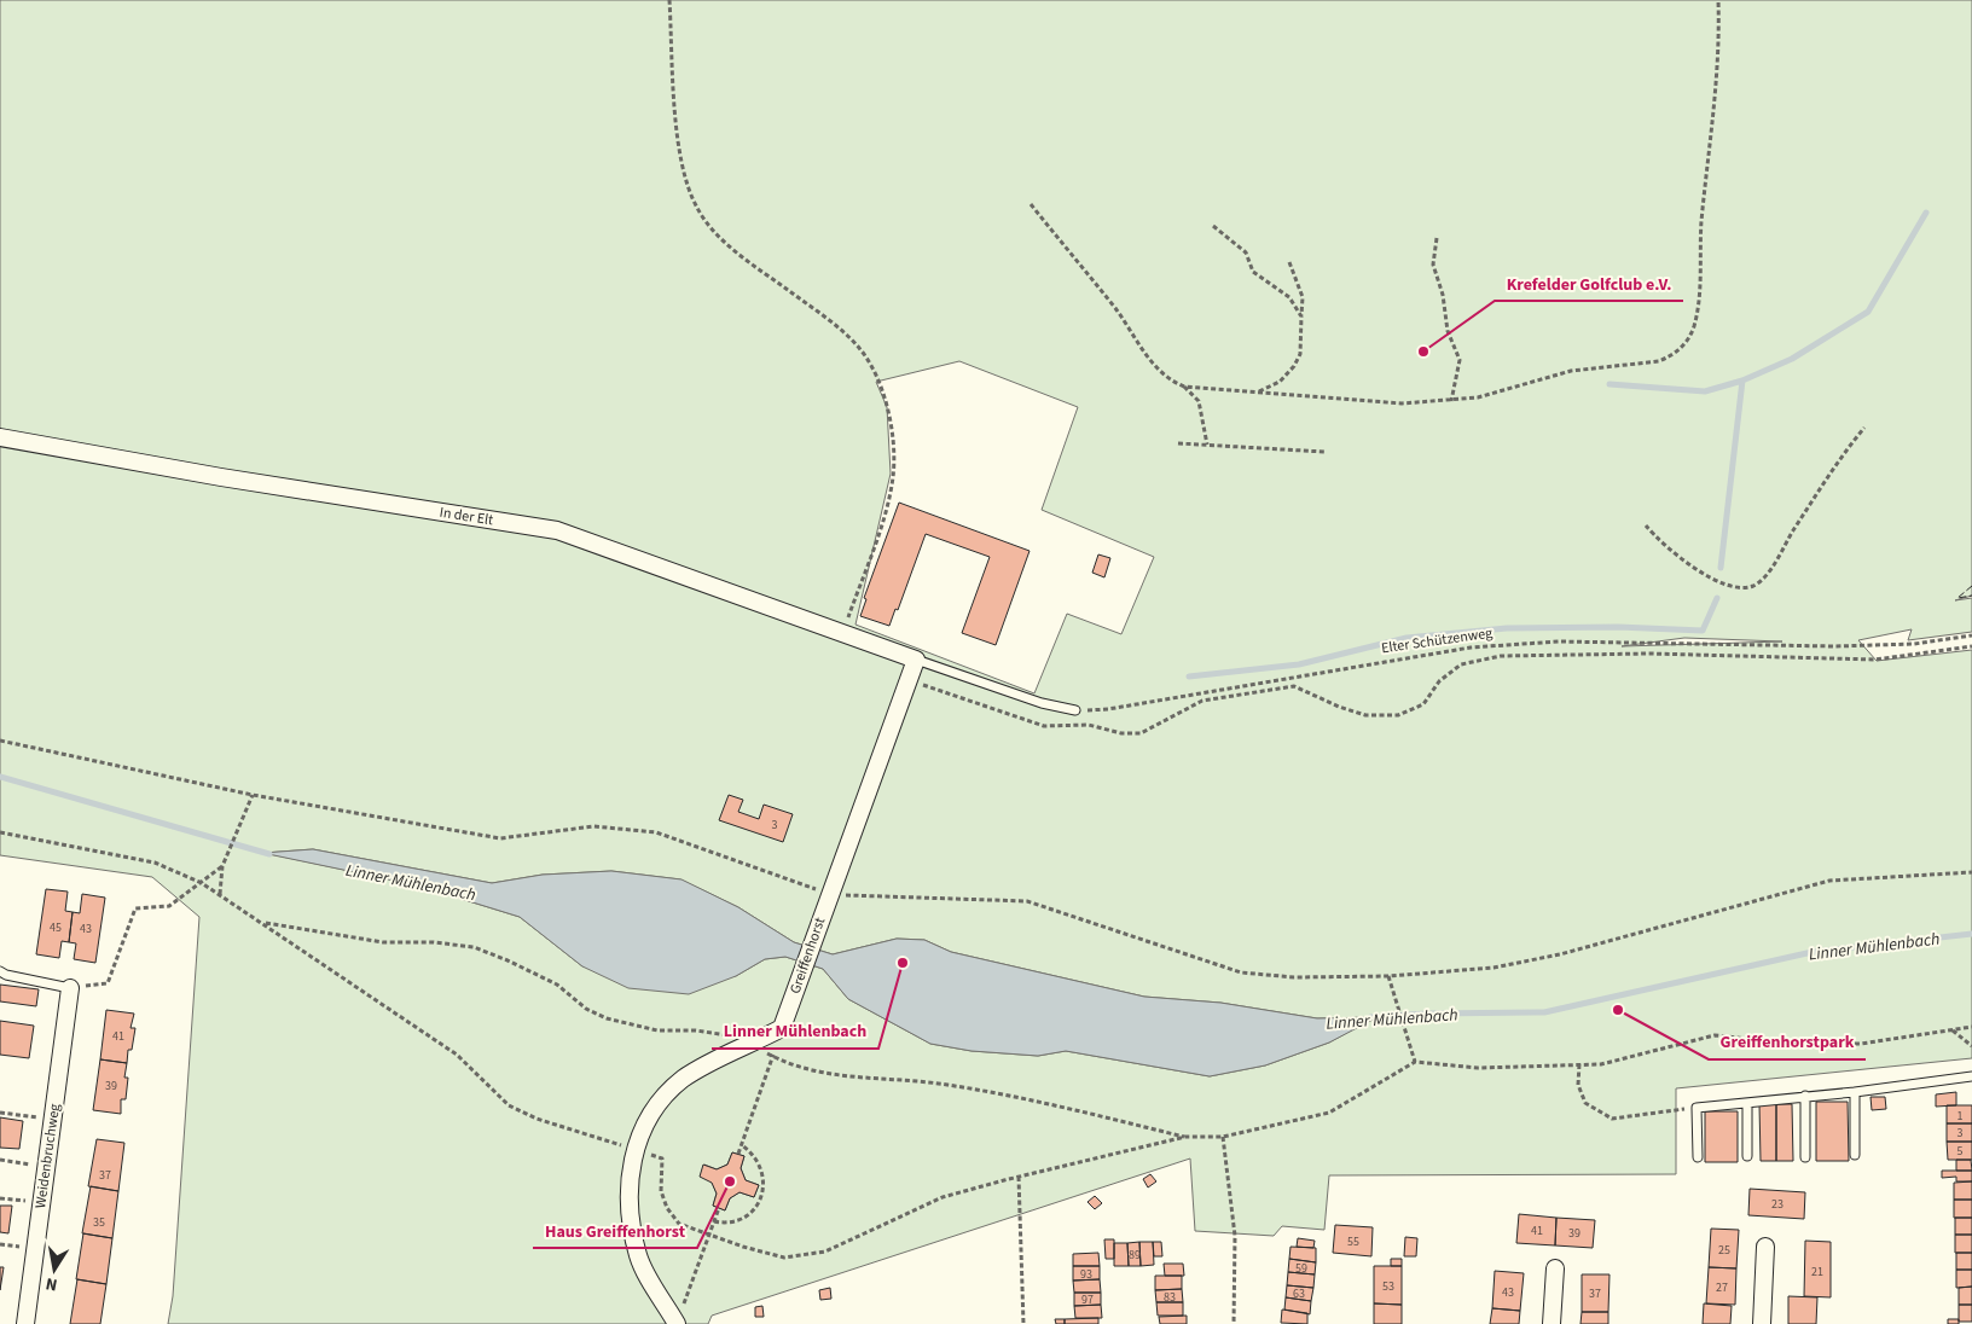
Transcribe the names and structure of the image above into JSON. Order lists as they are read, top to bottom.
{
  "streets": {
    "street": ["In der Elt", "Greiffenhorst", "Weidenbruchweg"],
    "path": ["Elter Schützenweg"]
  },
  "crossings": [
    ["In der Elt", "Greiffenhorst"]
  ],
  "water": ["Linner Mühlenbach"],
  "places": [
    "Krefelder Golfclub e.V.",
    "Linner Mühlenbach",
    "Greiffenhorstpark",
    "Haus Greiffenhorst"
  ],
  "house_numbers": [
    "3",
    "45",
    "43",
    "41",
    "39",
    "1",
    "3",
    "5",
    "37",
    "23",
    "35",
    "41",
    "39",
    "55",
    "25",
    "89",
    "59",
    "21",
    "93",
    "53",
    "27",
    "43",
    "63",
    "37",
    "83",
    "97"
  ],
  "north": "bottom"
}
